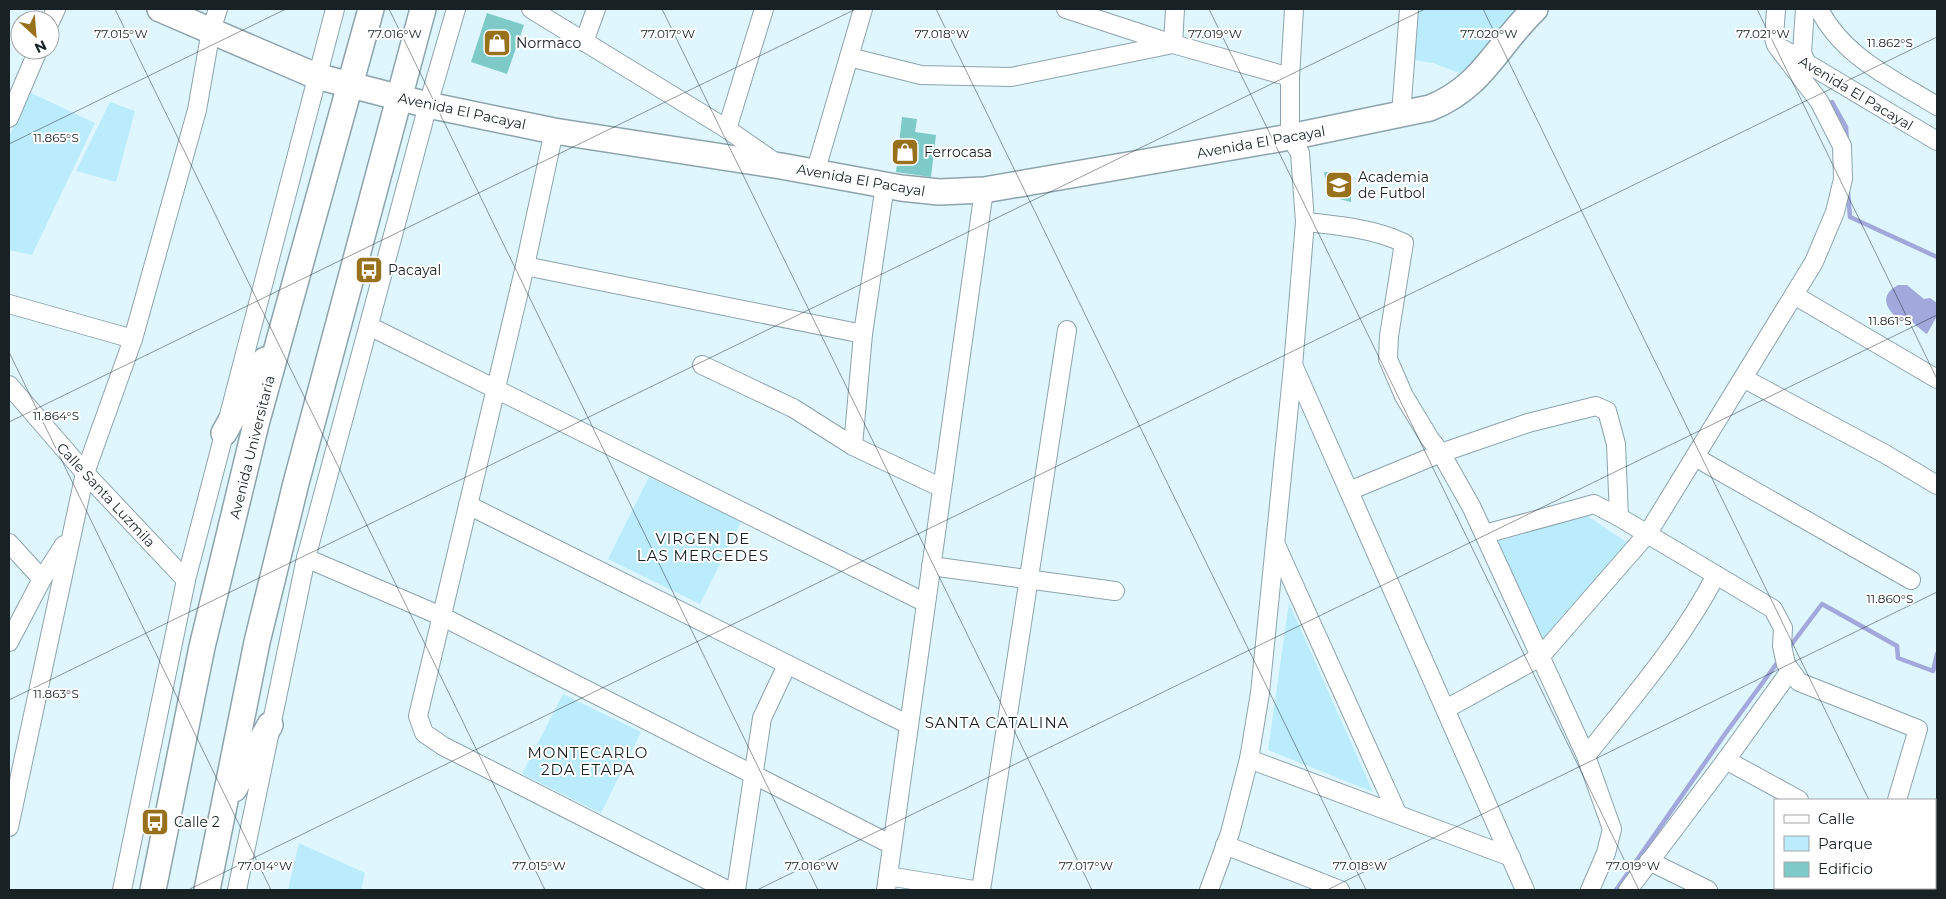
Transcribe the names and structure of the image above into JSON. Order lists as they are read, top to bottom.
{
  "streets": {
    "street": ["Avenida El Pacayal", "Avenida Universitaria", "Calle Santa Luzmila"]
  },
  "crossings": [
    ["Avenida El Pacayal", "Avenida Universitaria"]
  ],
  "districts": ["VIRGEN DE LAS MERCEDES", "SANTA CATALINA", "MONTECARLO 2DA ETAPA"],
  "places": {
    "shop": ["Normaco", "Ferrocasa"],
    "school or university": ["Academia de Futbol"],
    "bus stop": ["Pacayal", "Calle 2"]
  },
  "legend": ["Calle", "Parque", "Edificio"],
  "north": "bottom right",
  "coordinates": [
    "77.016°W",
    "77.020°W",
    "77.021°W",
    "77.015°W",
    "77.017°W",
    "77.018°W",
    "77.019°W",
    "11.862°S",
    "11.865°S",
    "11.861°S",
    "11.864°S",
    "11.860°S",
    "11.863°S",
    "77.014°W"
  ]
}
